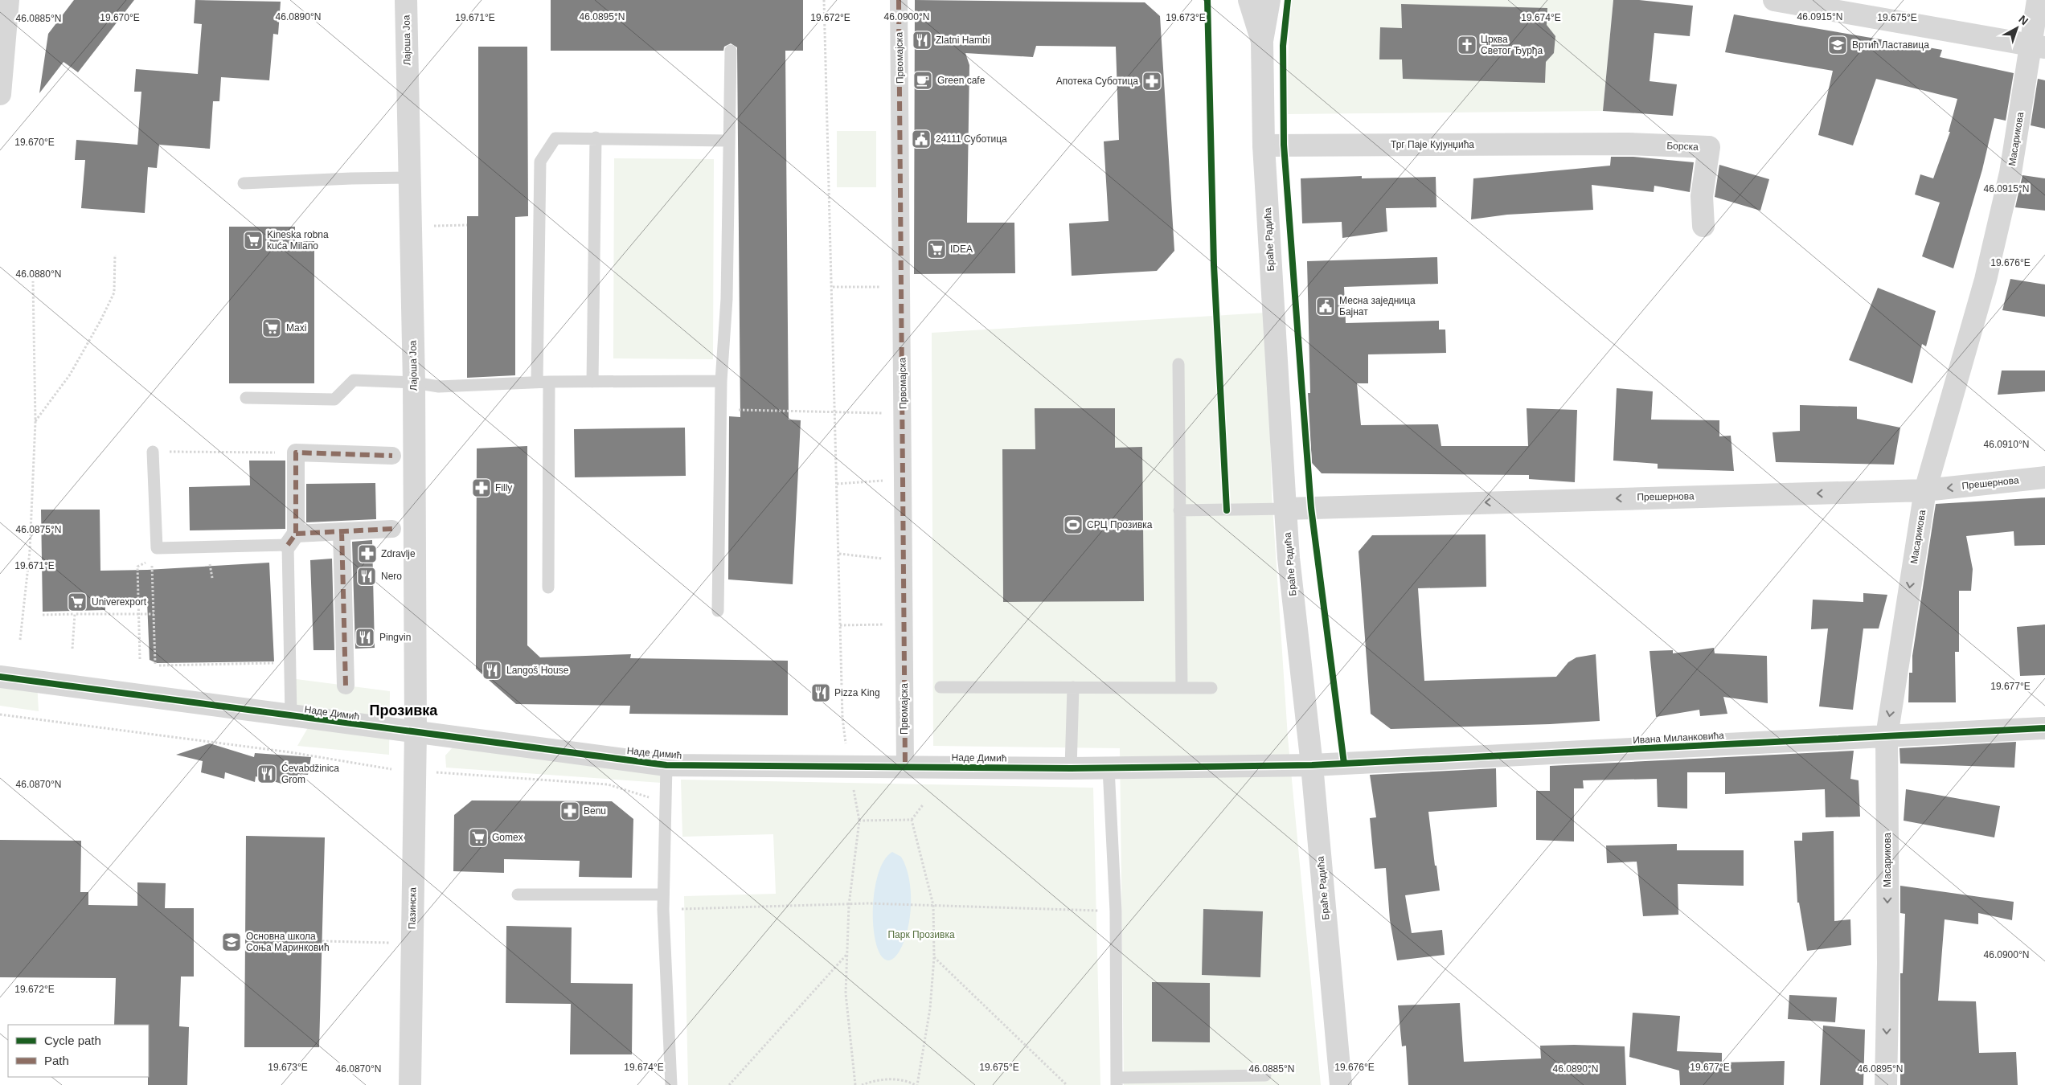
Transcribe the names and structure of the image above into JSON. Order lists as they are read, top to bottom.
{
  "streets": {
    "street": [
      "Лајоша Јоа",
      "Првомајска",
      "Масарикова",
      "Трг Паје Кујунџића",
      "Борска",
      "Браће Радића",
      "Прешернова",
      "Наде Димић",
      "Ивана Миланковића",
      "Пазинска"
    ]
  },
  "crossings": [
    ["Лајоша Јоа", "Наде Димић"],
    ["Лајоша Јоа", "Пазинска"],
    ["Првомајска", "Наде Димић"],
    ["Масарикова", "Прешернова"],
    ["Масарикова", "Ивана Миланковића"],
    ["Трг Паје Кујунџића", "Борска"],
    ["Трг Паје Кујунџића", "Браће Радића"],
    ["Браће Радића", "Прешернова"],
    ["Браће Радића", "Наде Димић"],
    ["Браће Радића", "Ивана Миланковића"],
    ["Наде Димић", "Ивана Миланковића"],
    ["Наде Димић", "Пазинска"]
  ],
  "one_way": ["Масарикова", "Прешернова"],
  "districts": ["Прозивка"],
  "parks": ["Парк Прозивка"],
  "places": {
    "restaurant": [
      "Zlatni Hambi",
      "Nero",
      "Pingvin",
      "Langoš House",
      "Pizza King",
      "Ćevabdžinica Grom"
    ],
    "church": ["Црква Светог Ђурђа"],
    "school or university": ["Вртић Ластавица", "Основна школа Соња Маринковић"],
    "cafe": ["Green cafe"],
    "pharmacy": [
      "Апотека Суботица",
      "Filly",
      "Zdravlje",
      "Benu"
    ],
    "public building": ["24111 Суботица", "Месна заједница Бајнат"],
    "supermarket": [
      "Kineska robna kuća Milano",
      "IDEA",
      "Maxi",
      "Univerexport",
      "Gomex"
    ],
    "sports": ["СРЦ Прозивка"]
  },
  "legend": ["Cycle path", "Path"],
  "north": "top right",
  "coordinates": [
    "46.0890°N",
    "46.0895°N",
    "46.0900°N",
    "46.0915°N",
    "19.670°E",
    "19.671°E",
    "19.672°E",
    "19.673°E",
    "19.674°E",
    "19.675°E",
    "46.0885°N",
    "19.676°E",
    "46.0880°N",
    "46.0910°N",
    "46.0875°N",
    "19.677°E",
    "46.0870°N"
  ]
}
